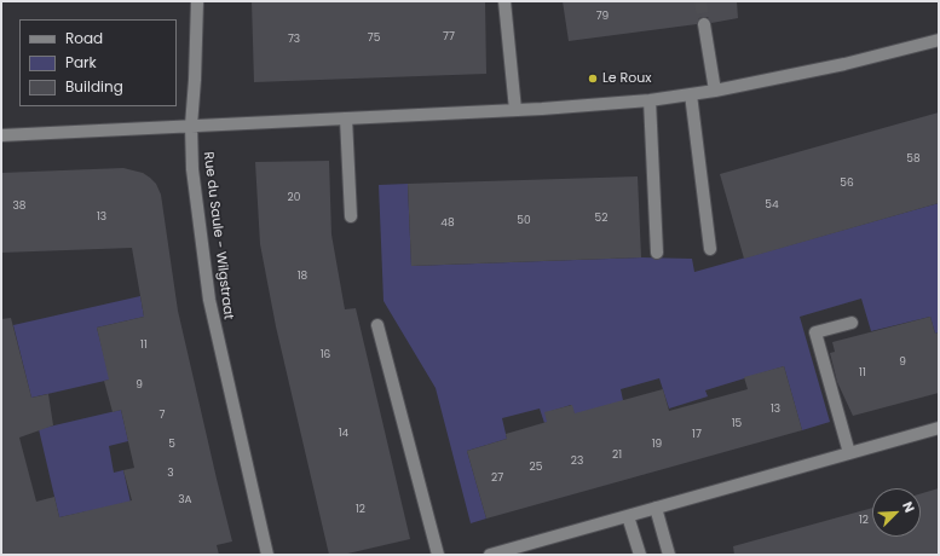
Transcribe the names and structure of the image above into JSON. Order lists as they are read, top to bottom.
{
  "streets": {
    "street": ["Rue du Saule - Wilgstraat"]
  },
  "places": ["Le Roux"],
  "house_numbers": [
    "79",
    "77",
    "75",
    "73",
    "58",
    "56",
    "20",
    "54",
    "38",
    "13",
    "52",
    "50",
    "48",
    "18",
    "11",
    "16",
    "9",
    "11",
    "9",
    "13",
    "7",
    "15",
    "14",
    "17",
    "5",
    "19",
    "21",
    "23",
    "25",
    "3",
    "27",
    "3A",
    "12",
    "12"
  ],
  "legend": ["Road", "Park", "Building"],
  "north": "top right"
}
